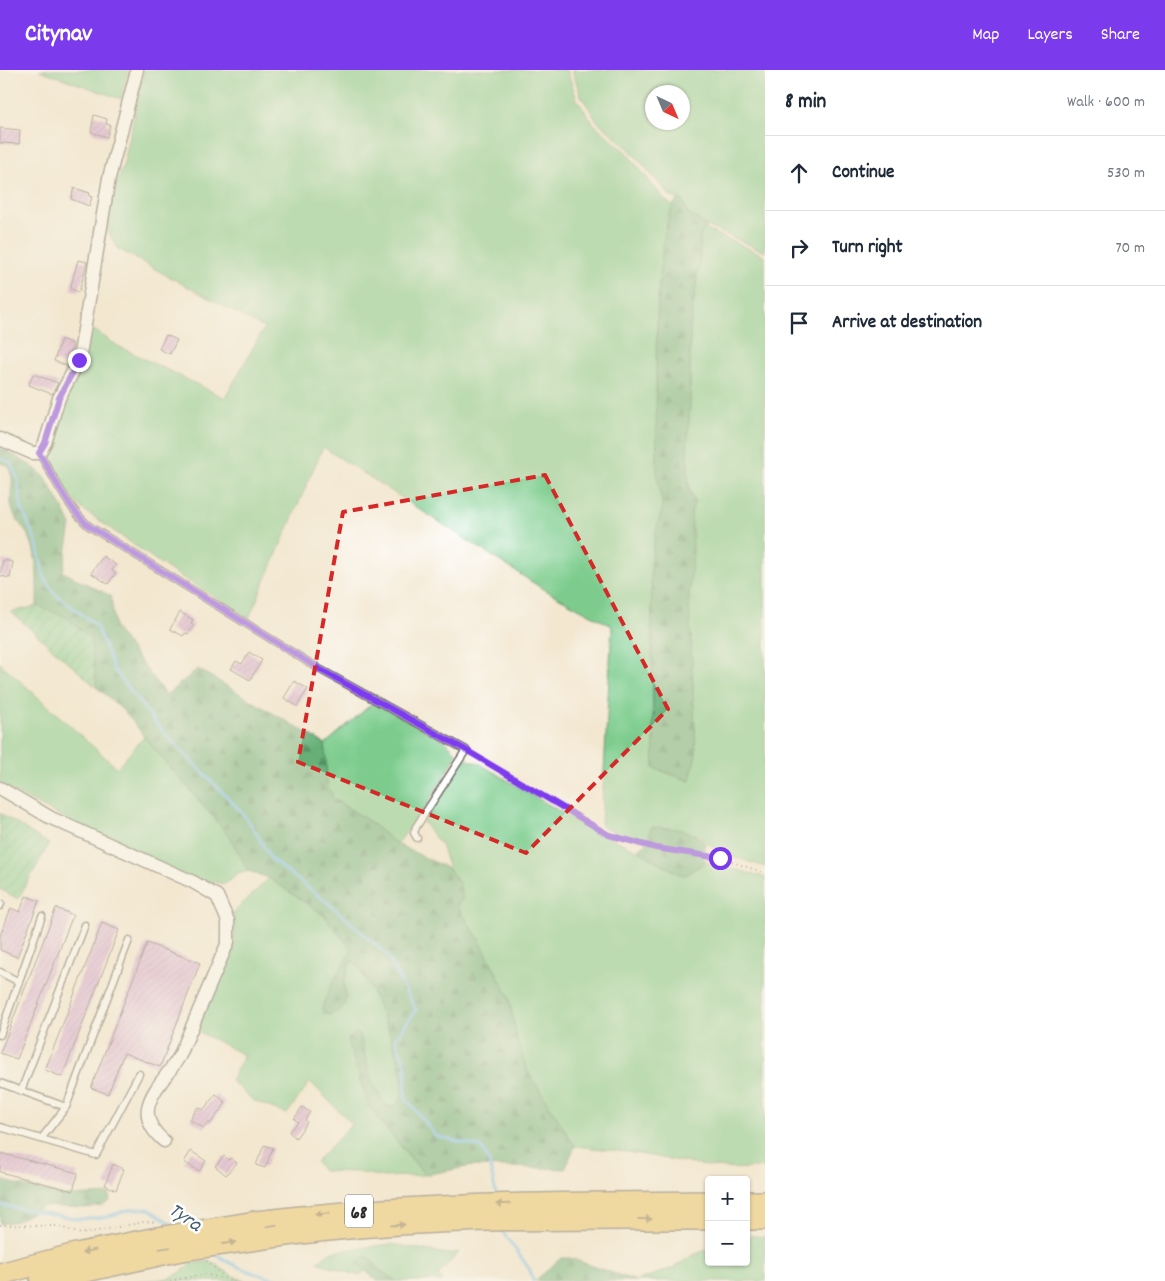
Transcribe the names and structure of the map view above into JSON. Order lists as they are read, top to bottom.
{
  "streets": {
    "highway": ["68"]
  },
  "water": ["Tyra"],
  "north": "bottom right",
  "page": {
    "header": "Citynav",
    "nav": ["Map", "Layers", "Share"],
    "heading": ["8 min", "Walk · 600 m"],
    "list": [
      ["Continue", "530 m"],
      ["Turn right", "70 m"],
      "Arrive at destination"
    ],
    "map_buttons": ["+", "−"]
  }
}
